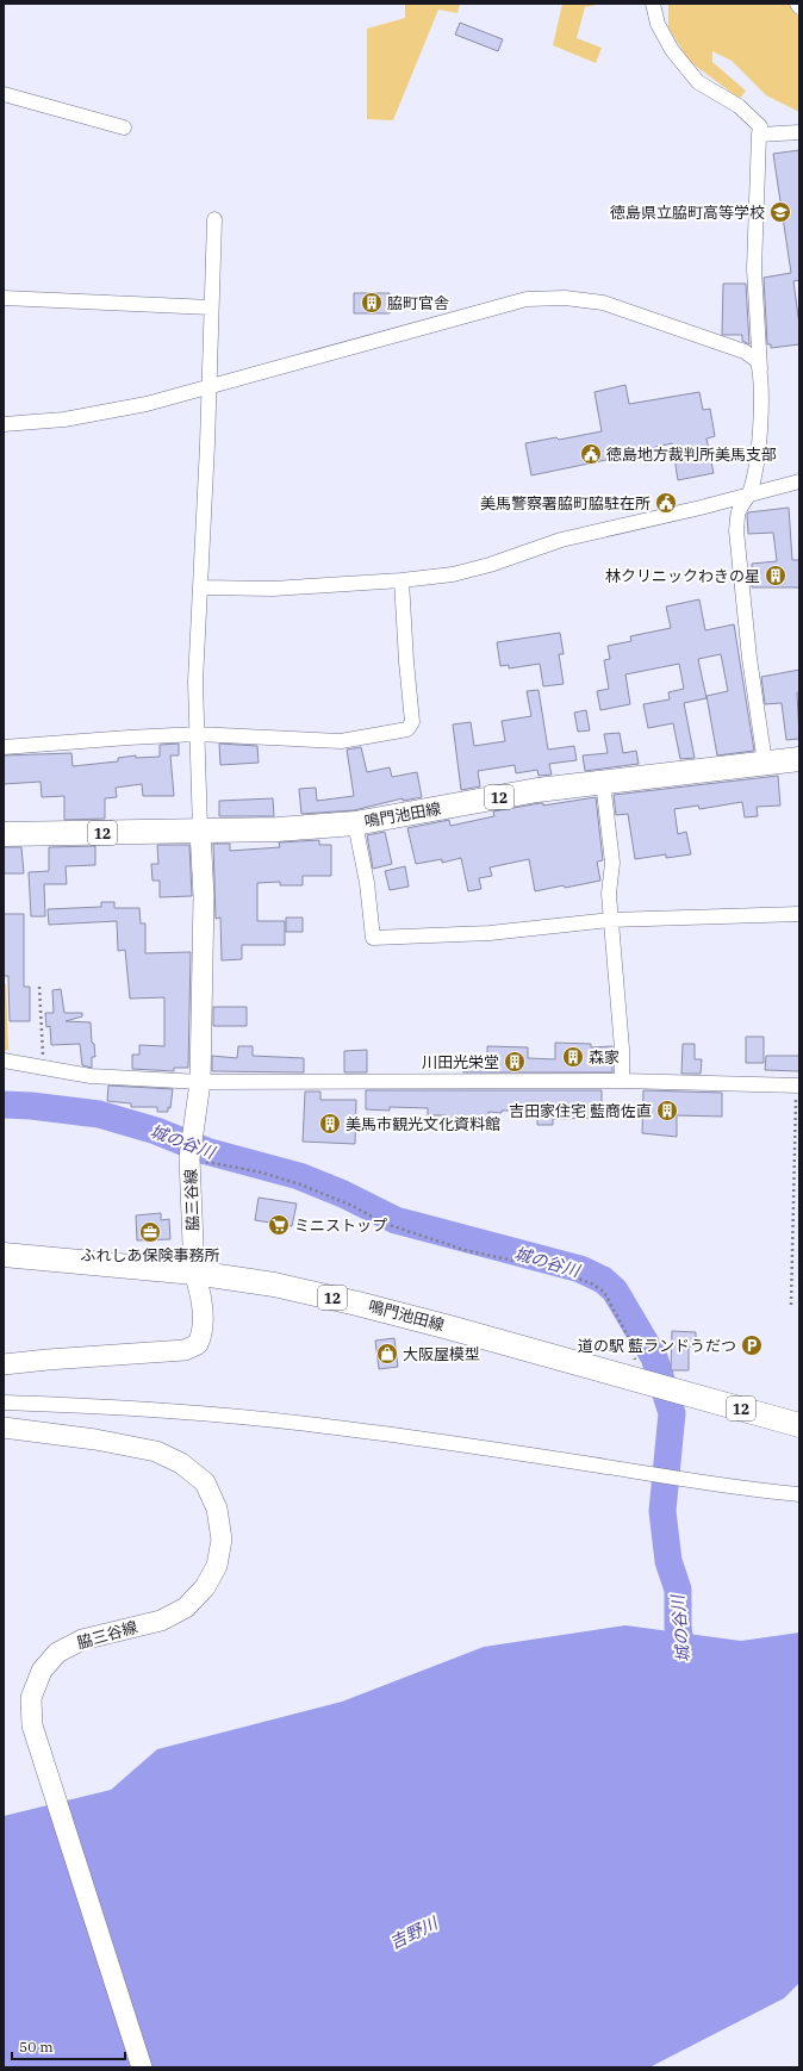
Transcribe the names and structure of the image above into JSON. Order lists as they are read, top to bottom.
{
  "streets": {
    "main road": ["12", "鳴門池田線", "脇三谷線"]
  },
  "crossings": [
    ["鳴門池田線", "脇三谷線"]
  ],
  "water": ["城の谷川", "吉野川"],
  "places": {
    "school or university": ["徳島県立脇町高等学校"],
    "building": [
      "脇町官舎",
      "林クリニックわきの星",
      "森家",
      "川田光栄堂",
      "吉田家住宅 藍商佐直",
      "美馬市観光文化資料館"
    ],
    "public building": ["徳島地方裁判所美馬支部", "美馬警察署脇町脇駐在所"],
    "supermarket": ["ミニストップ"],
    "office": ["ふれしあ保険事務所"],
    "parking": ["道の駅 藍ランドうだつ"],
    "shop": ["大阪屋模型"]
  },
  "scale_bar": "50 m"
}
